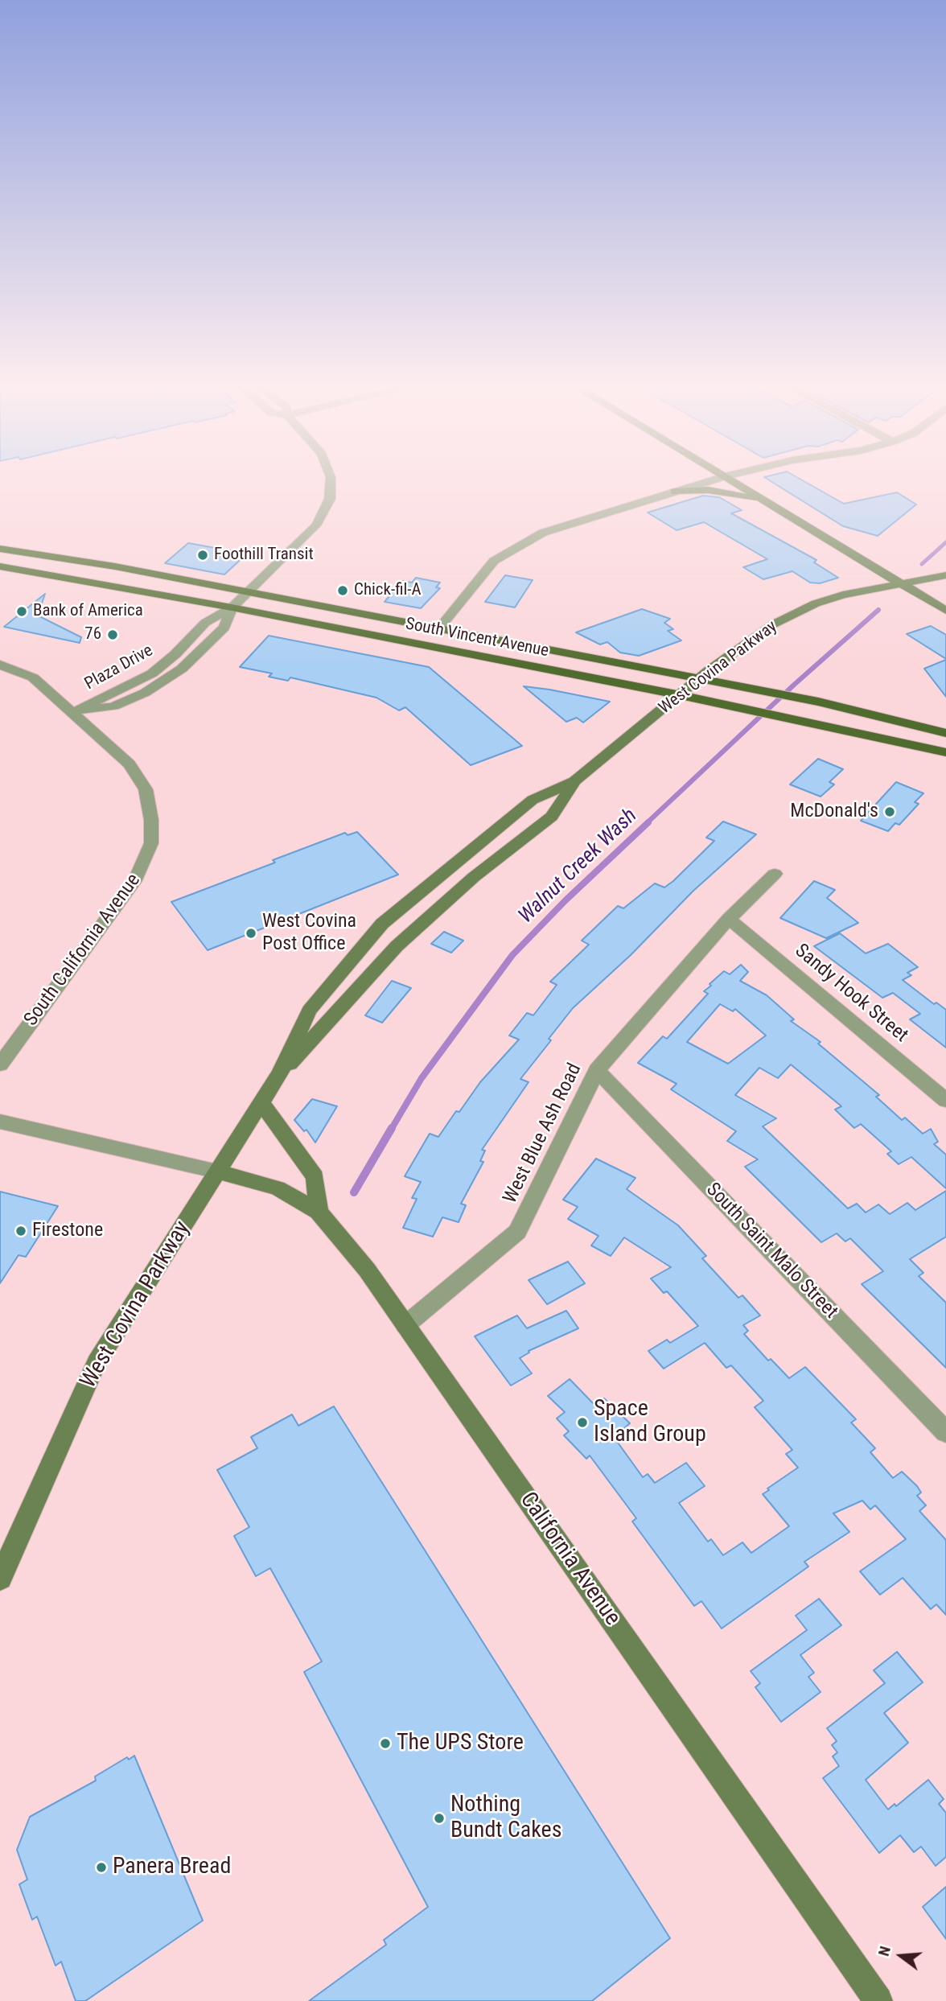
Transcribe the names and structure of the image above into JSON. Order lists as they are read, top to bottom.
{
  "streets": {
    "main road": ["South Vincent Avenue"],
    "street": [
      "West Covina Parkway",
      "South California Avenue",
      "Sandy Hook Street",
      "West Blue Ash Road",
      "South Saint Malo Street",
      "California Avenue"
    ]
  },
  "crossings": [
    ["South Vincent Avenue", "West Covina Parkway"],
    ["West Covina Parkway", "California Avenue"],
    ["Sandy Hook Street", "West Blue Ash Road"],
    ["West Blue Ash Road", "South Saint Malo Street"],
    ["West Blue Ash Road", "California Avenue"]
  ],
  "water": ["Walnut Creek Wash"],
  "places": [
    "Foothill Transit",
    "Chick-fil-A",
    "Bank of America",
    "76",
    "McDonald's",
    "West Covina Post Office",
    "Firestone",
    "Space Island Group",
    "The UPS Store",
    "Nothing Bundt Cakes",
    "Panera Bread"
  ],
  "north": "left"
}
